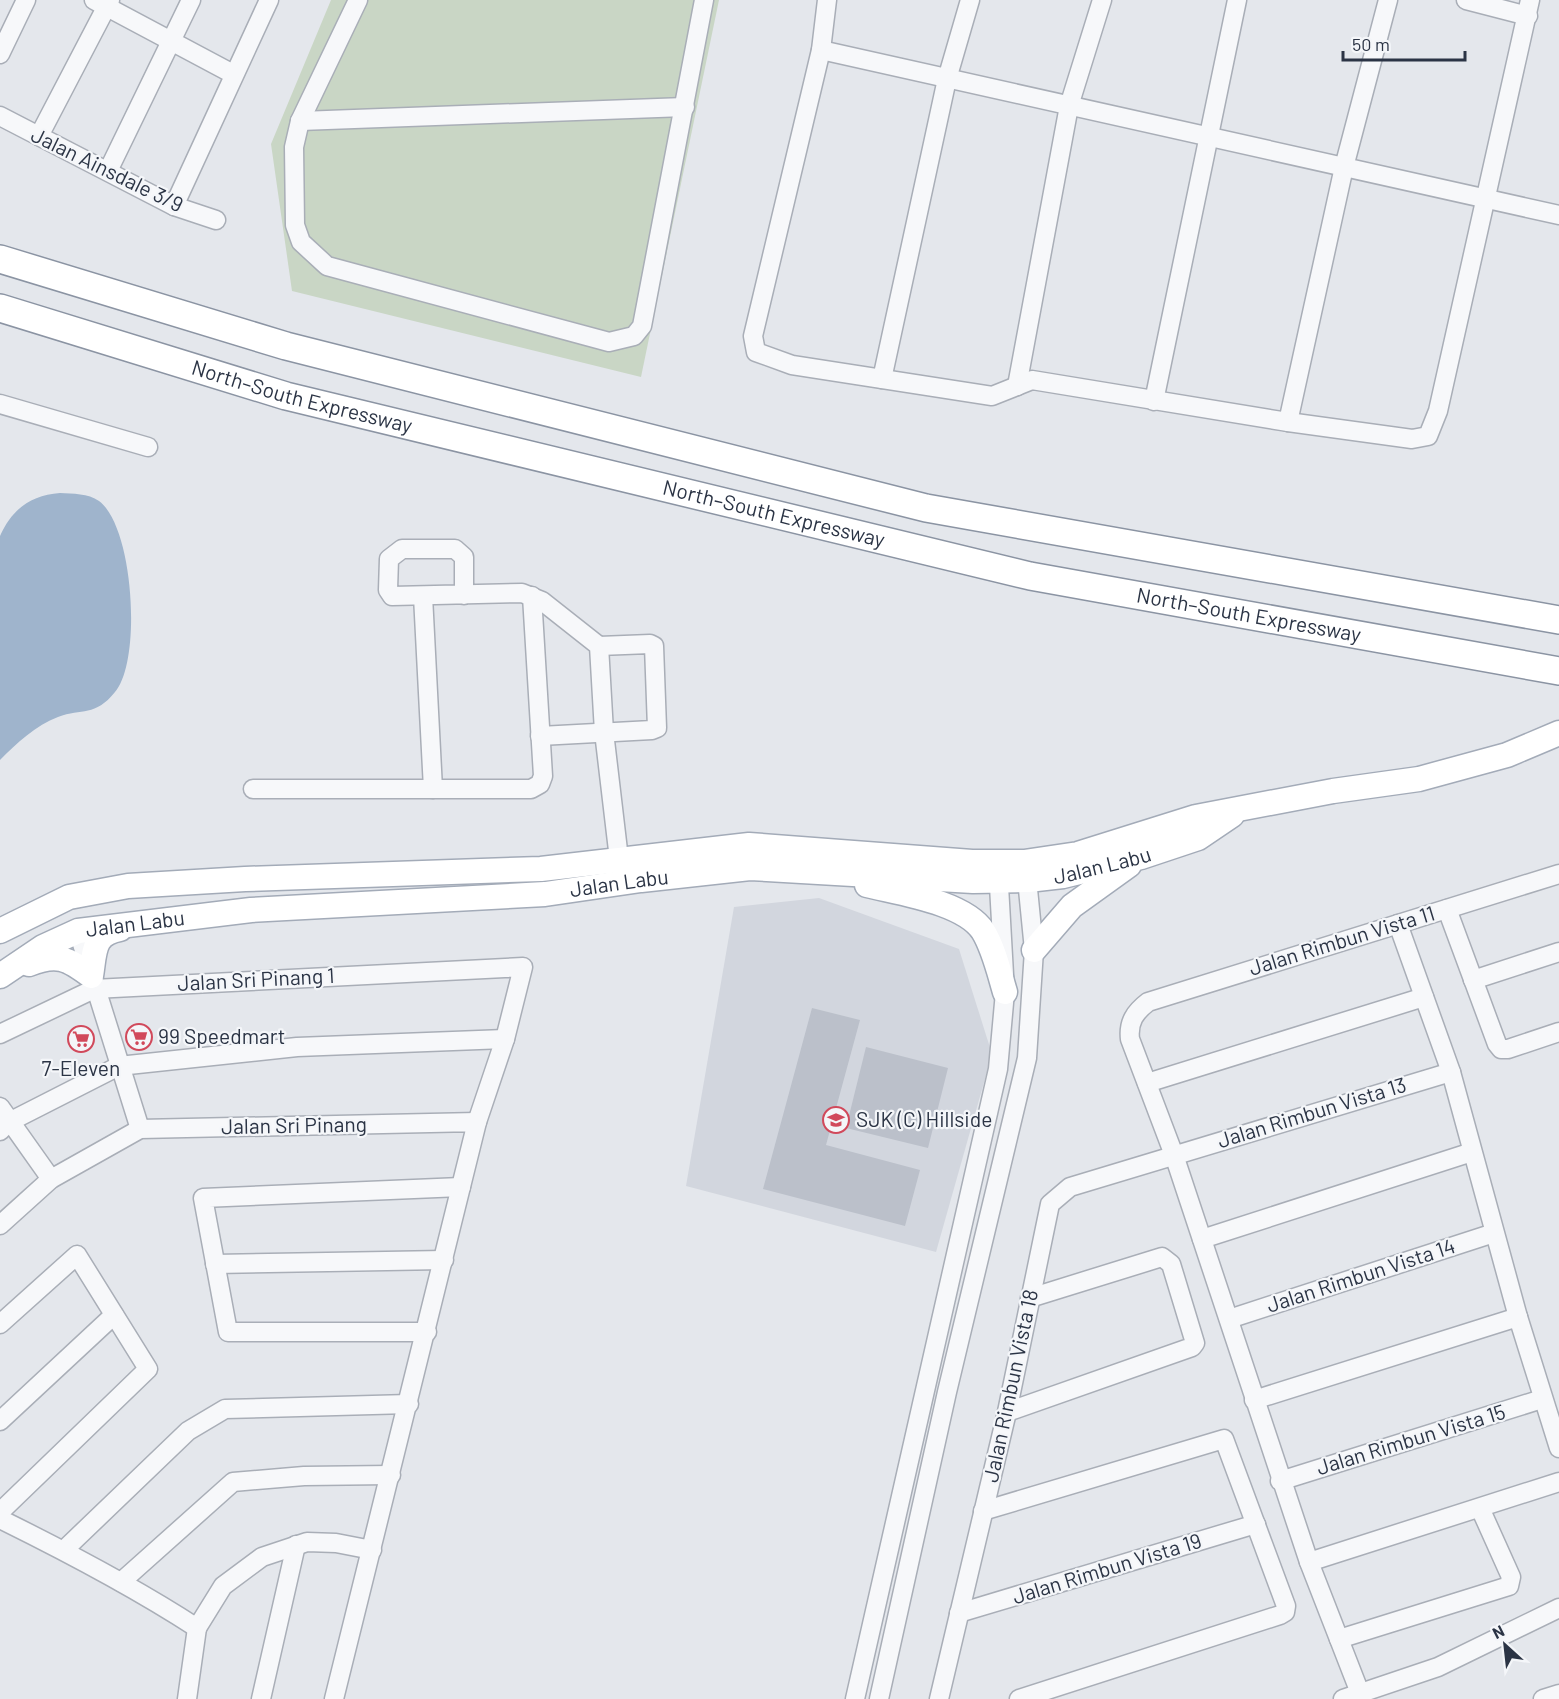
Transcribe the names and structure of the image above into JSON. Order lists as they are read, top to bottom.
{
  "streets": {
    "highway": ["North–South Expressway"],
    "main road": ["Jalan Labu"],
    "street": [
      "Jalan Ainsdale 3/9",
      "Jalan Rimbun Vista 11",
      "Jalan Sri Pinang 1",
      "Jalan Rimbun Vista 13",
      "Jalan Sri Pinang",
      "Jalan Rimbun Vista 14",
      "Jalan Rimbun Vista 18",
      "Jalan Rimbun Vista 15",
      "Jalan Rimbun Vista 19"
    ]
  },
  "crossings": [
    ["Jalan Rimbun Vista 13", "Jalan Rimbun Vista 18"],
    ["Jalan Rimbun Vista 18", "Jalan Rimbun Vista 19"]
  ],
  "places": {
    "supermarket": ["99 Speedmart", "7-Eleven"],
    "school or university": ["SJK (C) Hillside"]
  },
  "scale_bar": "50 m",
  "north": "top left"
}
